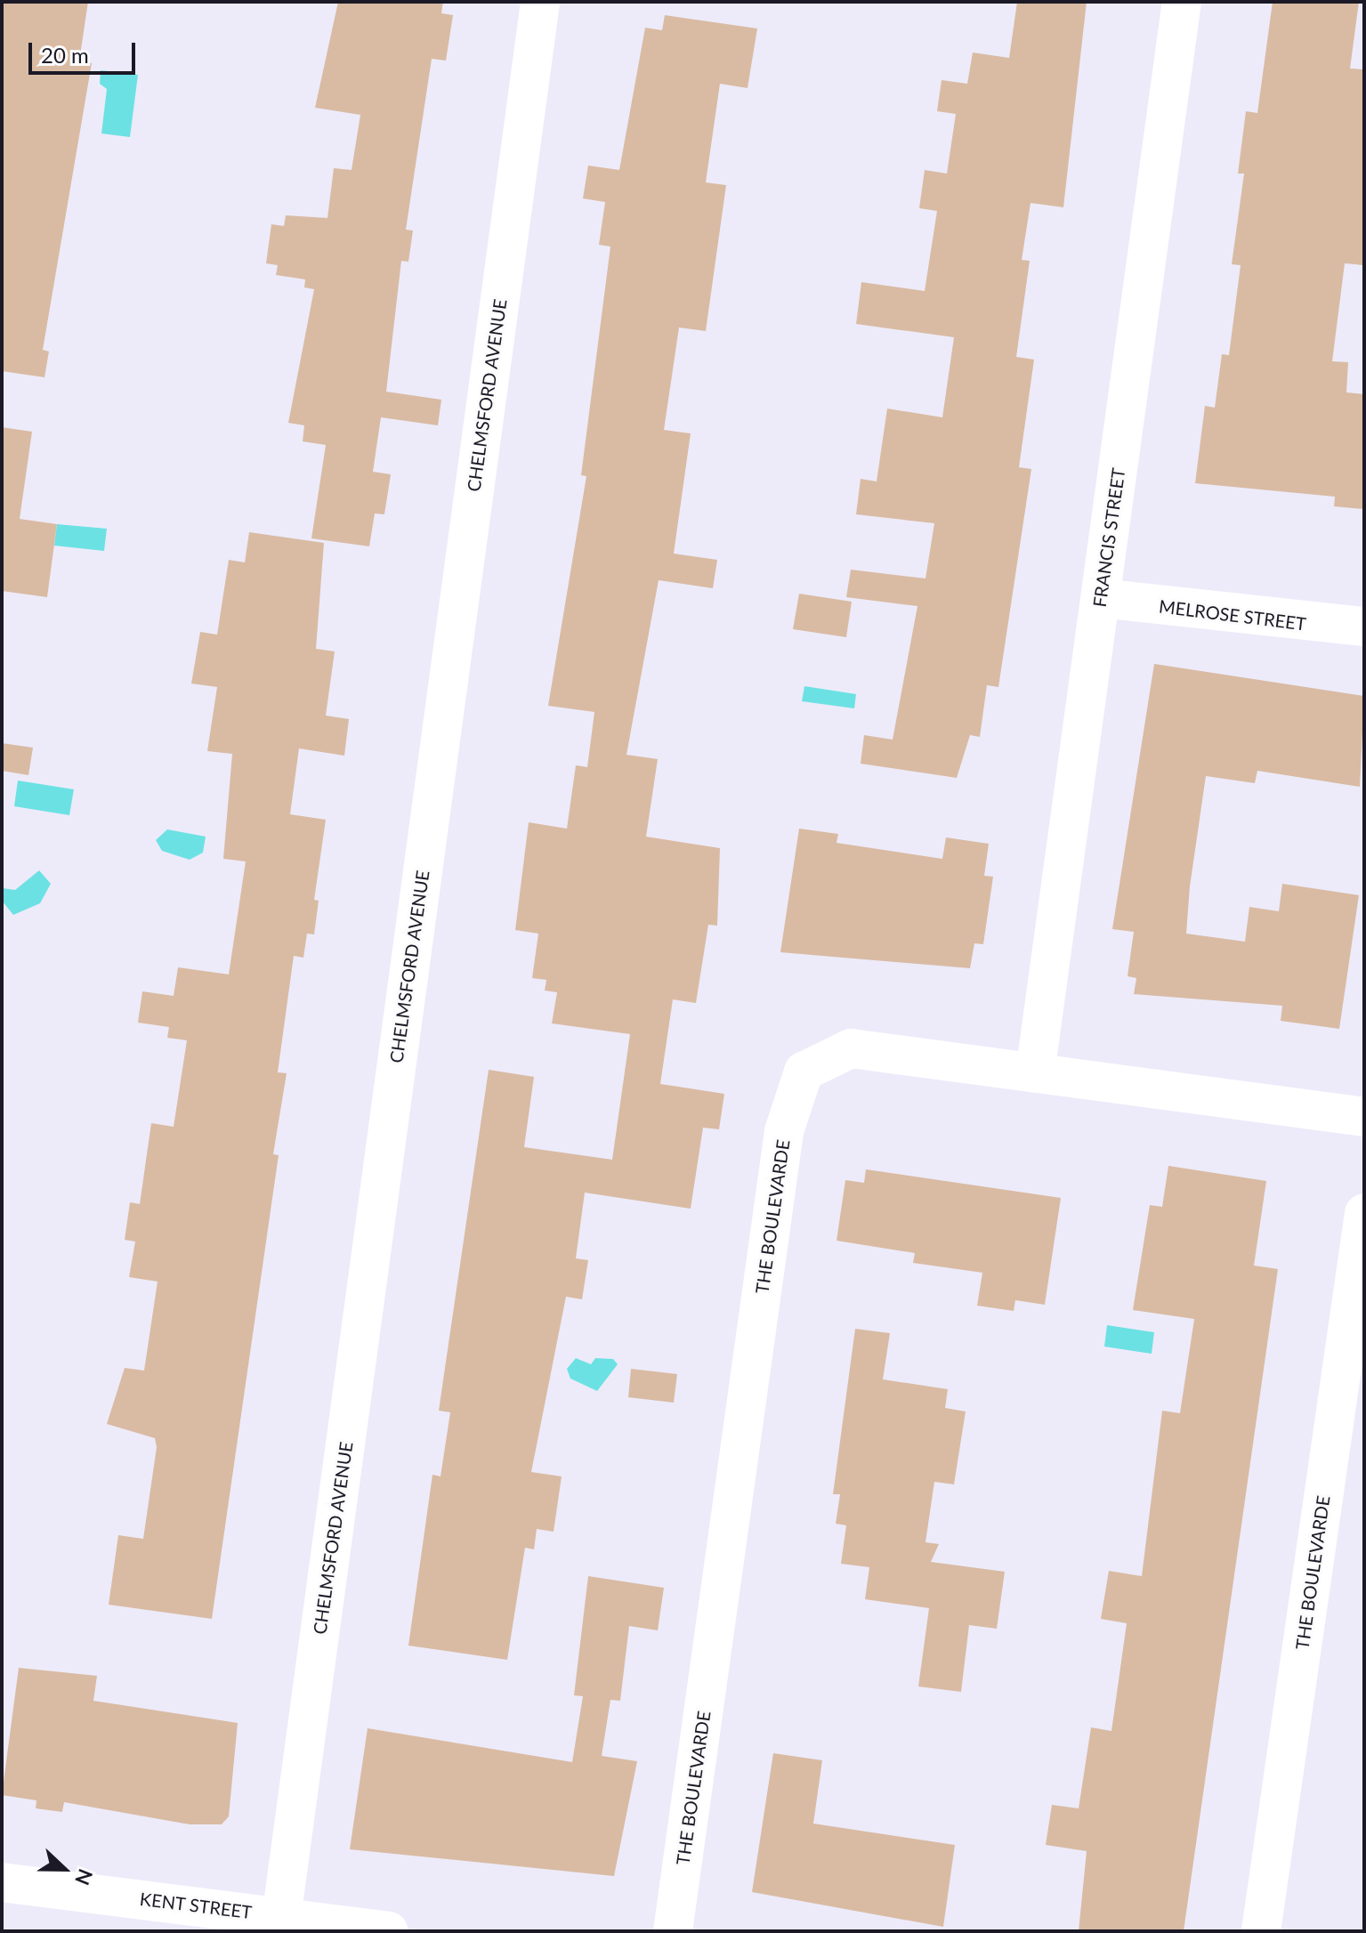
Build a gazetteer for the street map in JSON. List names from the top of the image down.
{
  "streets": {
    "street": [
      "CHELMSFORD AVENUE",
      "FRANCIS STREET",
      "MELROSE STREET",
      "THE BOULEVARDE",
      "KENT STREET"
    ]
  },
  "crossings": [
    ["CHELMSFORD AVENUE", "KENT STREET"],
    ["FRANCIS STREET", "MELROSE STREET"],
    ["FRANCIS STREET", "THE BOULEVARDE"]
  ],
  "scale_bar": "20 m",
  "north": "right"
}
